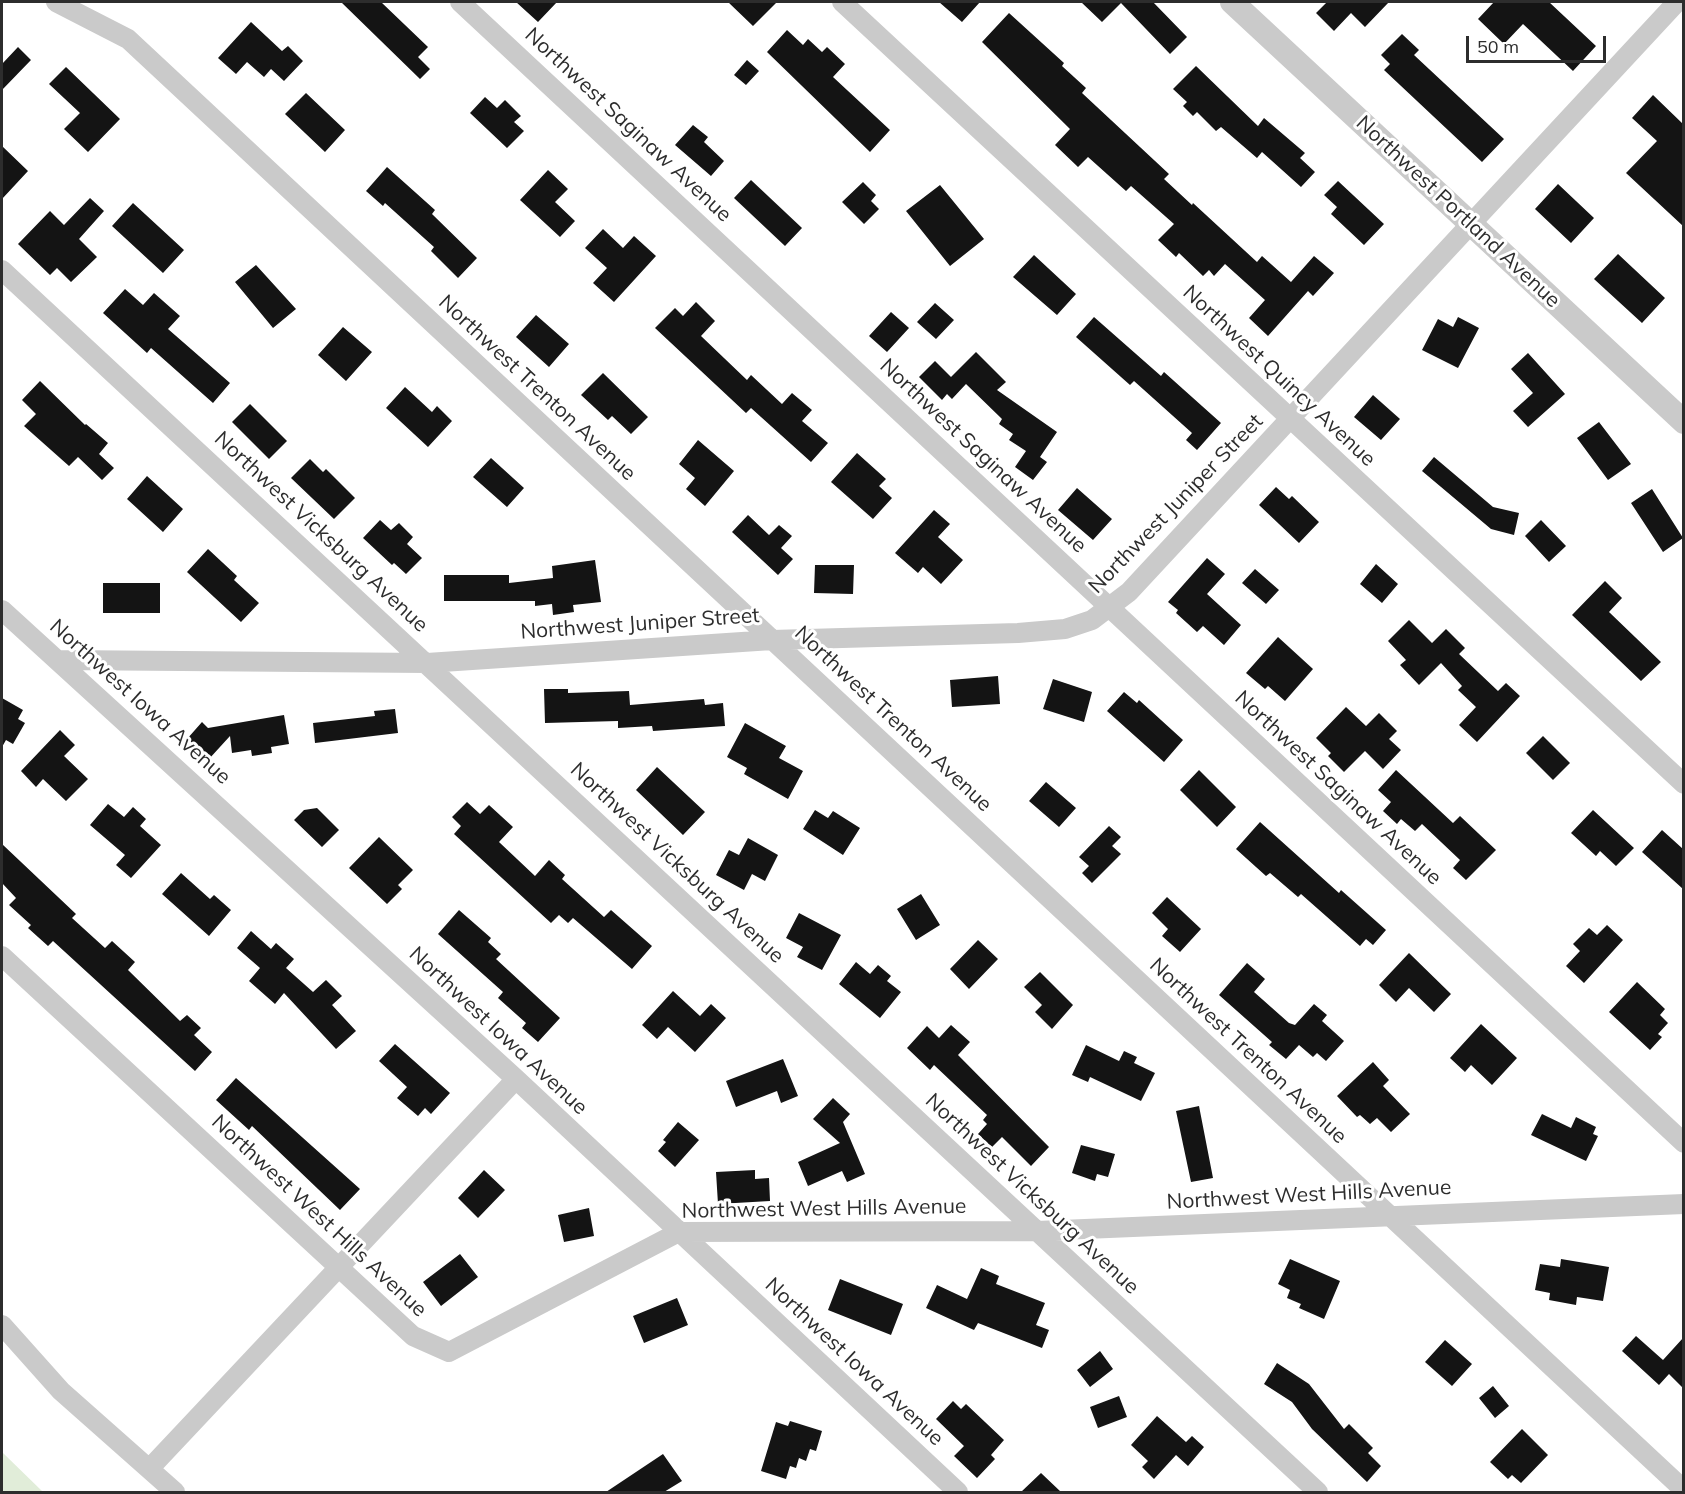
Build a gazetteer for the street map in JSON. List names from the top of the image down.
{
  "streets": {
    "street": [
      "Northwest Saginaw Avenue",
      "Northwest Portland Avenue",
      "Northwest Quincy Avenue",
      "Northwest Trenton Avenue",
      "Northwest Juniper Street",
      "Northwest Vicksburg Avenue",
      "Northwest Iowa Avenue",
      "Northwest West Hills Avenue"
    ]
  },
  "crossings": [
    ["Northwest Saginaw Avenue", "Northwest Juniper Street"],
    ["Northwest Portland Avenue", "Northwest Juniper Street"],
    ["Northwest Quincy Avenue", "Northwest Juniper Street"],
    ["Northwest Trenton Avenue", "Northwest Juniper Street"],
    ["Northwest Trenton Avenue", "Northwest West Hills Avenue"],
    ["Northwest Juniper Street", "Northwest Vicksburg Avenue"],
    ["Northwest Juniper Street", "Northwest Iowa Avenue"],
    ["Northwest Vicksburg Avenue", "Northwest West Hills Avenue"],
    ["Northwest Iowa Avenue", "Northwest West Hills Avenue"]
  ],
  "scale_bar": "50 m"
}
